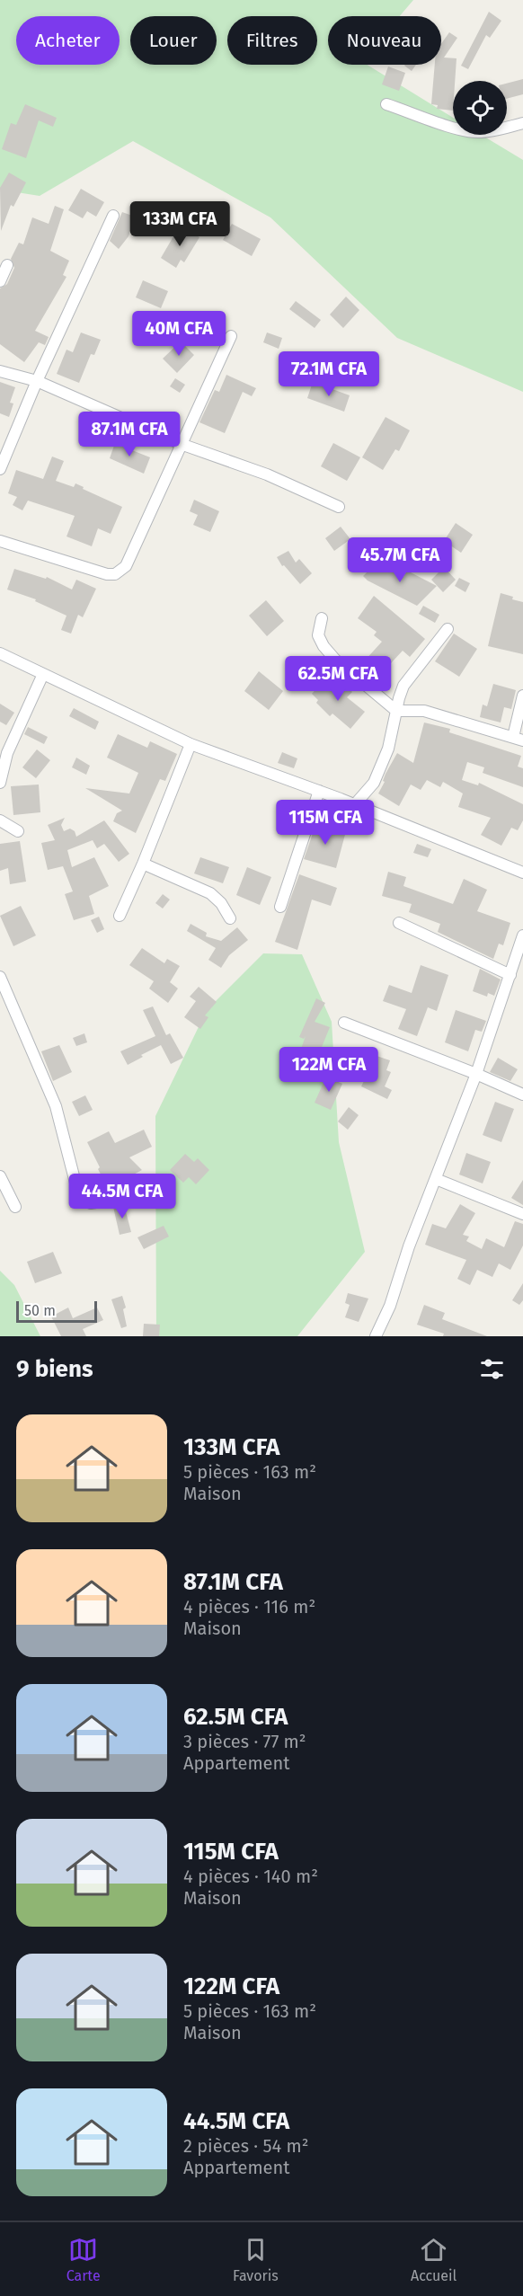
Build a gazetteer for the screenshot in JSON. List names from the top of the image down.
{
  "scale_bar": "50 m",
  "page": {
    "chip": [
      "Acheter",
      "Louer",
      "Filtres",
      "Nouveau"
    ],
    "price": [
      "133M CFA",
      "40M CFA",
      "72.1M CFA",
      "87.1M CFA",
      "45.7M CFA",
      "62.5M CFA",
      "115M CFA",
      "122M CFA",
      "44.5M CFA"
    ],
    "scale": "50 m",
    "heading": "9 biens",
    "list": [
      {
        "name": "133M CFA",
        "note": "5 pièces · 163 m² · Maison"
      },
      {
        "name": "87.1M CFA",
        "note": "4 pièces · 116 m² · Maison"
      },
      {
        "name": "62.5M CFA",
        "note": "3 pièces · 77 m² · Appartement"
      },
      {
        "name": "115M CFA",
        "note": "4 pièces · 140 m² · Maison"
      },
      {
        "name": "122M CFA",
        "note": "5 pièces · 163 m² · Maison"
      },
      {
        "name": "44.5M CFA",
        "note": "2 pièces · 54 m² · Appartement"
      }
    ],
    "tabs": ["Carte", "Favoris", "Accueil"]
  }
}
